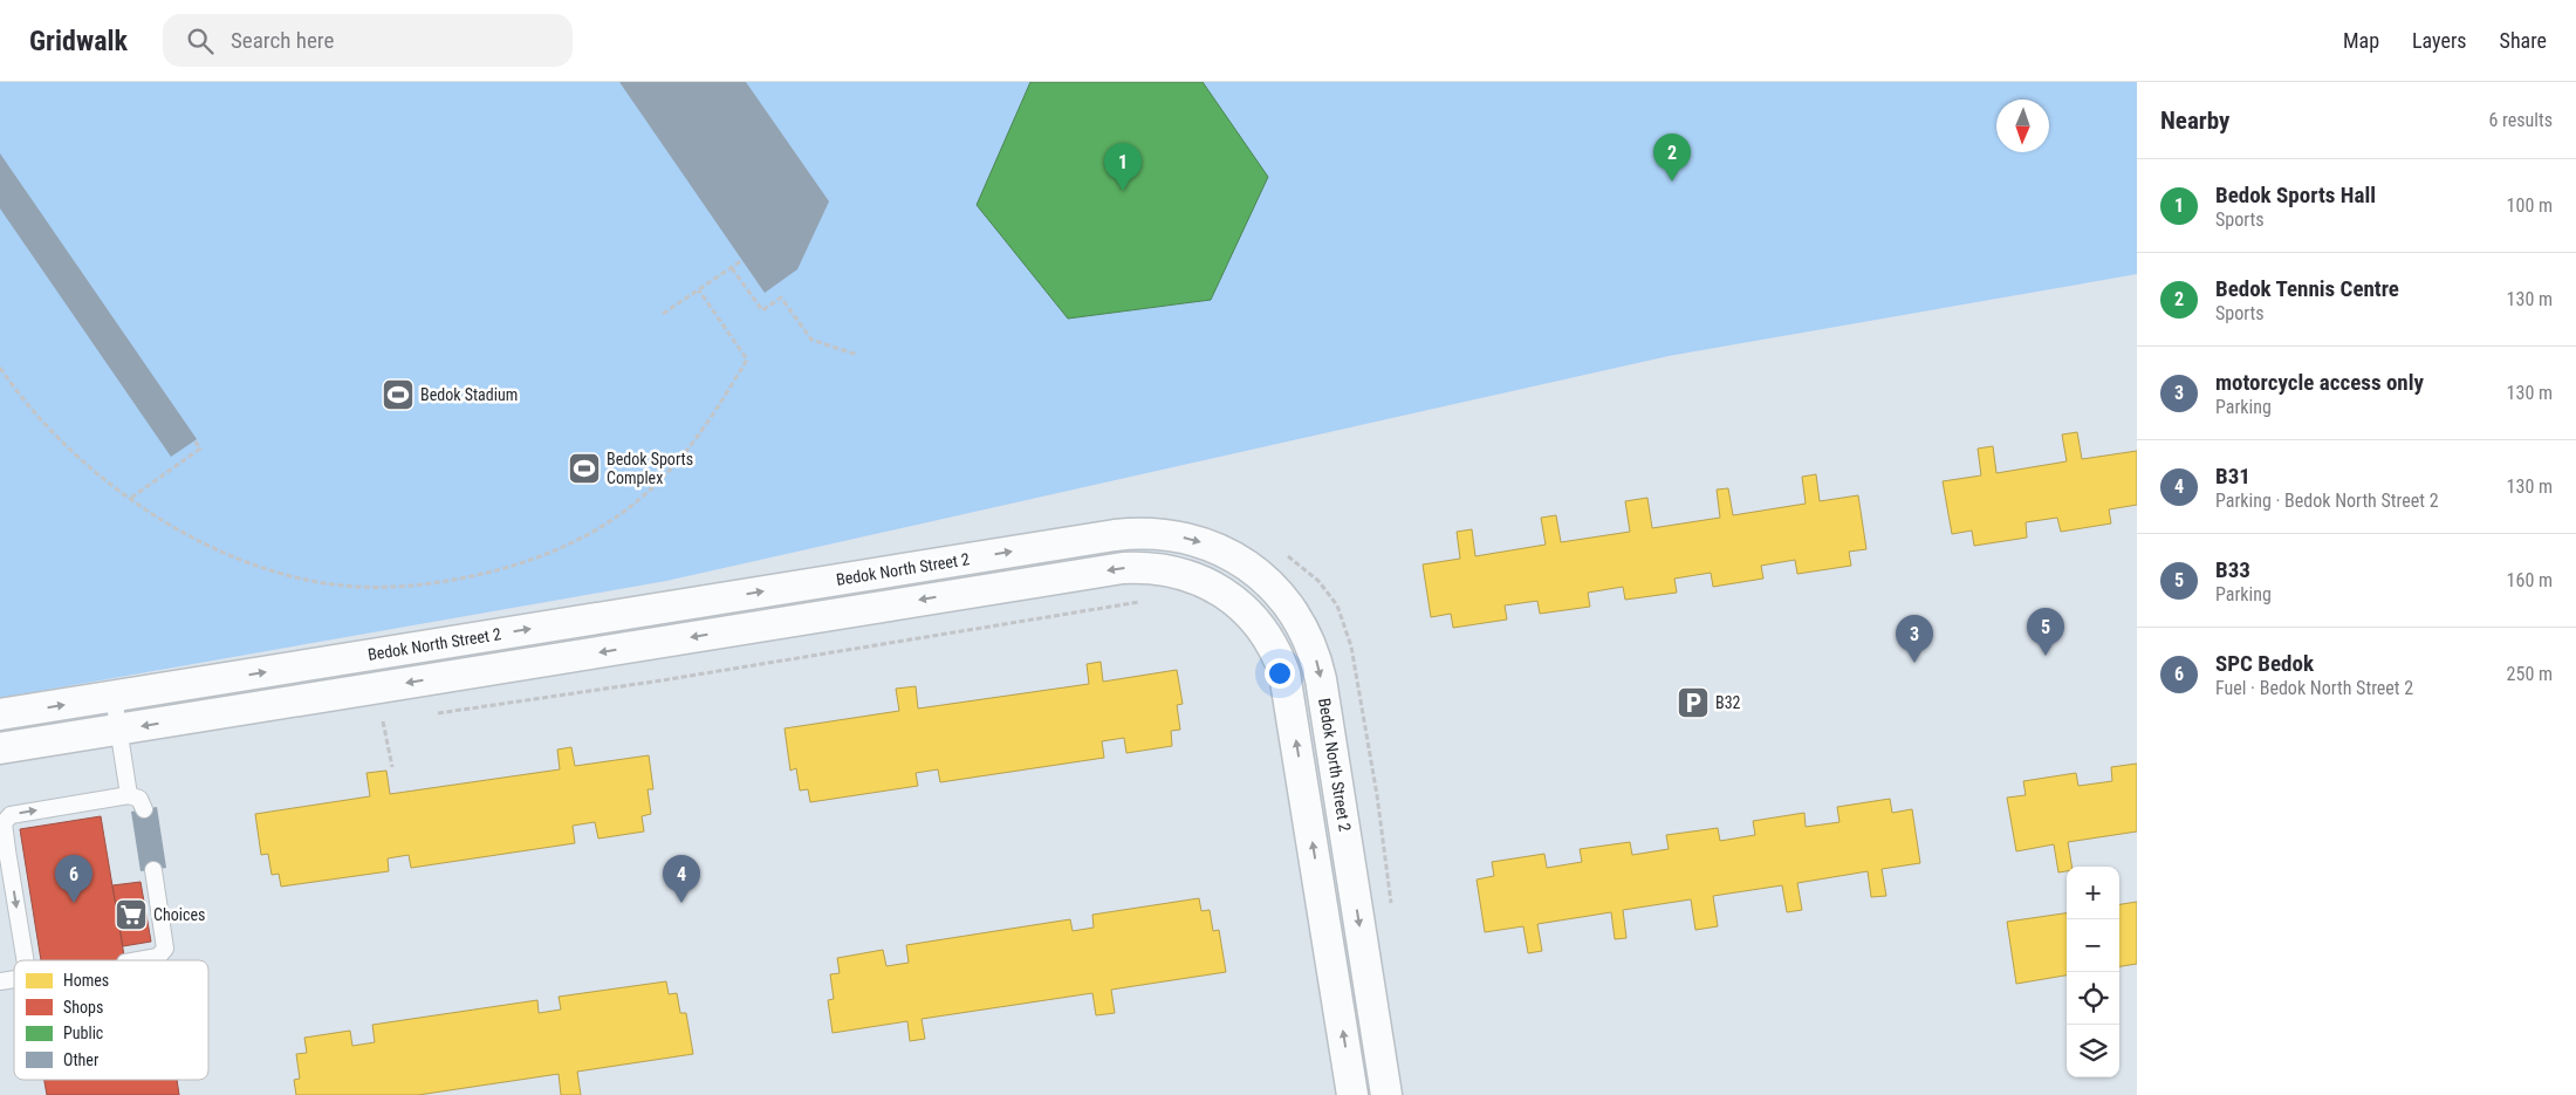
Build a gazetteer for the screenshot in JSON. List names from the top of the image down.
{
  "streets": {
    "street": ["Bedok North Street 2"]
  },
  "places": {
    "sports": ["Bedok Stadium", "Bedok Sports Complex"],
    "parking": ["B32"],
    "supermarket": ["Choices"]
  },
  "legend": [
    "Homes",
    "Shops",
    "Public",
    "Other"
  ],
  "north": "bottom",
  "page": {
    "header": "Gridwalk",
    "search": "Search here",
    "nav": ["Map", "Layers", "Share"],
    "heading": ["Nearby", "6 results"],
    "pins": [
      "2",
      "1",
      "5",
      "3",
      "4",
      "6"
    ],
    "list": [
      {
        "mark": "1",
        "name": "Bedok Sports Hall",
        "note": "Sports",
        "value": "100 m"
      },
      {
        "mark": "2",
        "name": "Bedok Tennis Centre",
        "note": "Sports",
        "value": "130 m"
      },
      {
        "mark": "3",
        "name": "motorcycle access only",
        "note": "Parking",
        "value": "130 m"
      },
      {
        "mark": "4",
        "name": "B31",
        "note": "Parking · Bedok North Street 2",
        "value": "130 m"
      },
      {
        "mark": "5",
        "name": "B33",
        "note": "Parking",
        "value": "160 m"
      },
      {
        "mark": "6",
        "name": "SPC Bedok",
        "note": "Fuel · Bedok North Street 2",
        "value": "250 m"
      }
    ],
    "map_buttons": ["+", "−"]
  }
}
